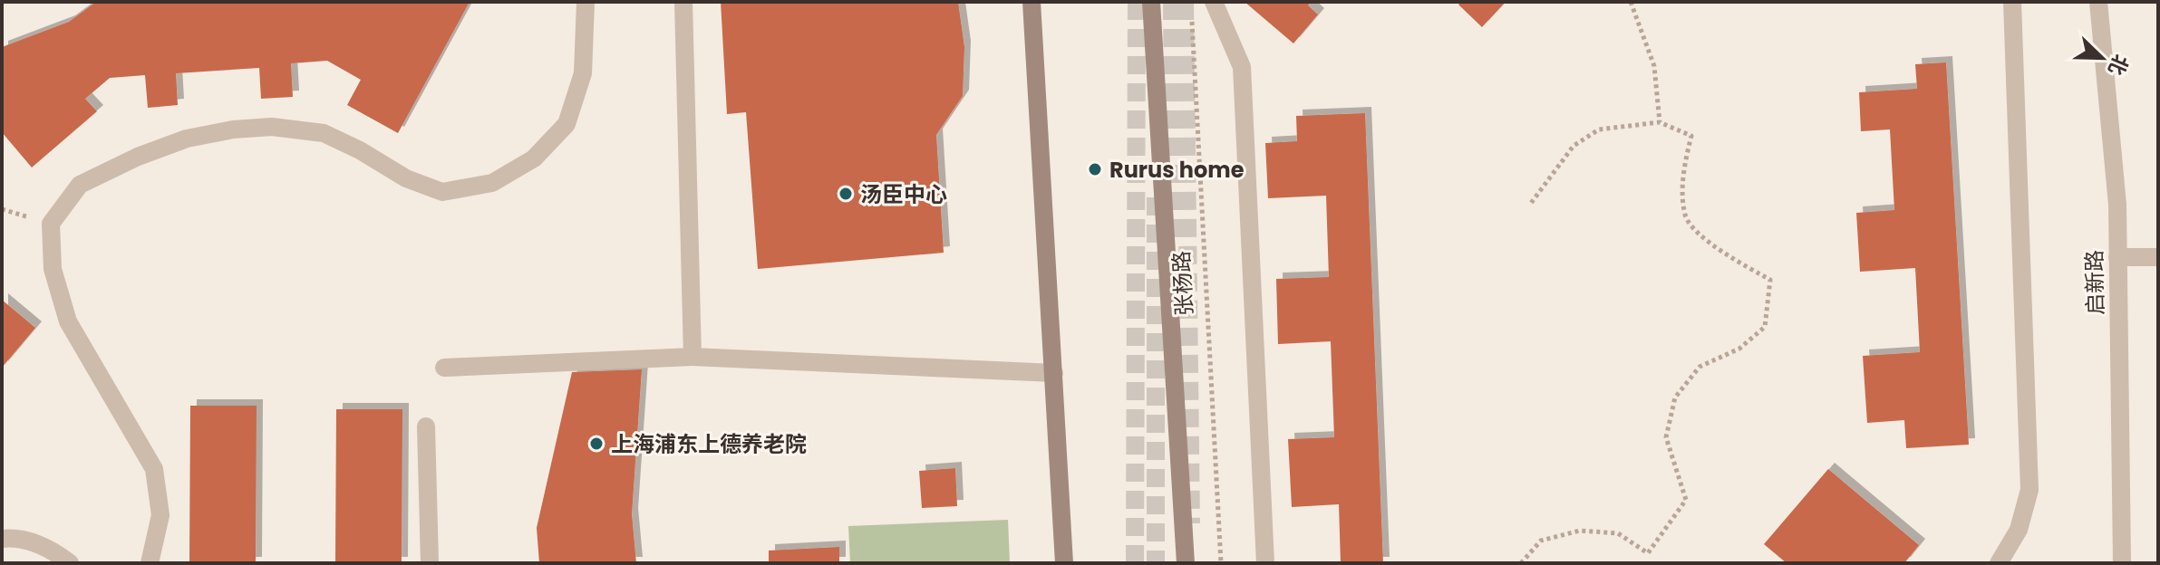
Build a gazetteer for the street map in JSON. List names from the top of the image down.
{
  "streets": {
    "main road": ["张杨路"],
    "street": ["启新路"]
  },
  "places": ["Rurus home", "汤臣中心", "上海浦东上德养老院"],
  "north": "bottom right"
}
